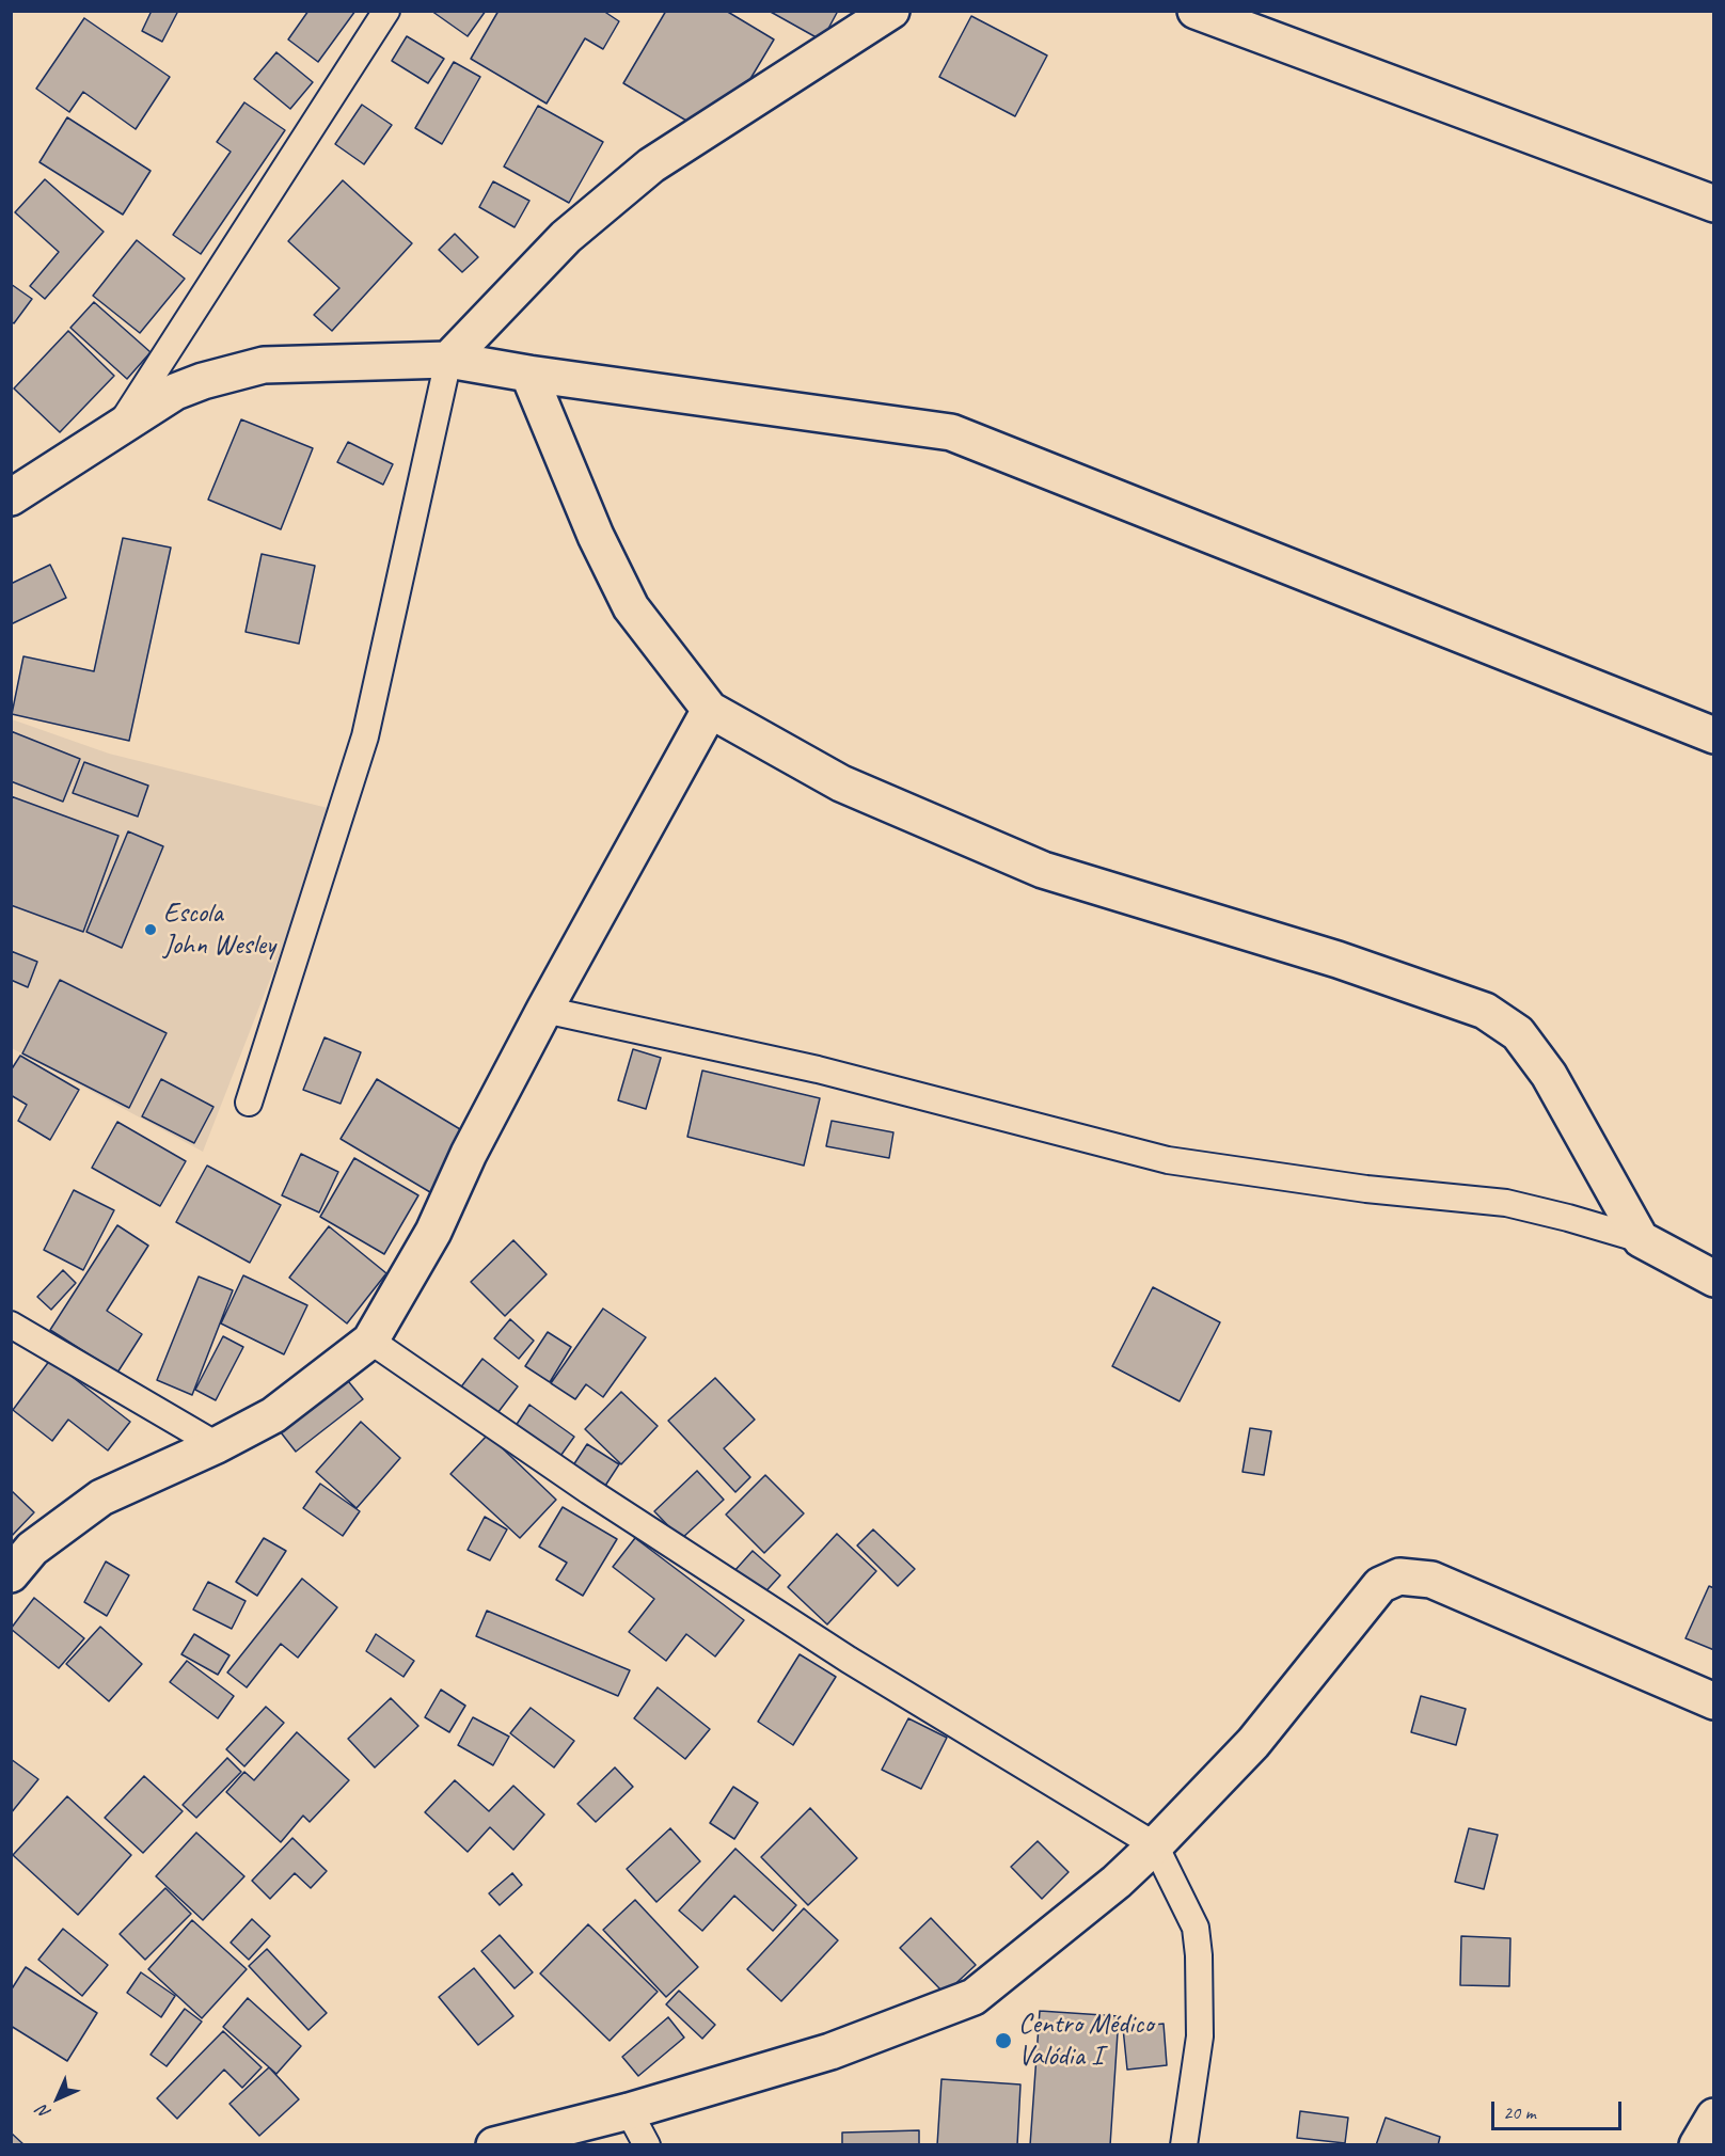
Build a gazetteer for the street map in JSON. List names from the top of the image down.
{
  "places": ["Escola John Wesley", "Centro Médico Valódia I"],
  "scale_bar": "20 m",
  "north": "bottom left"
}
